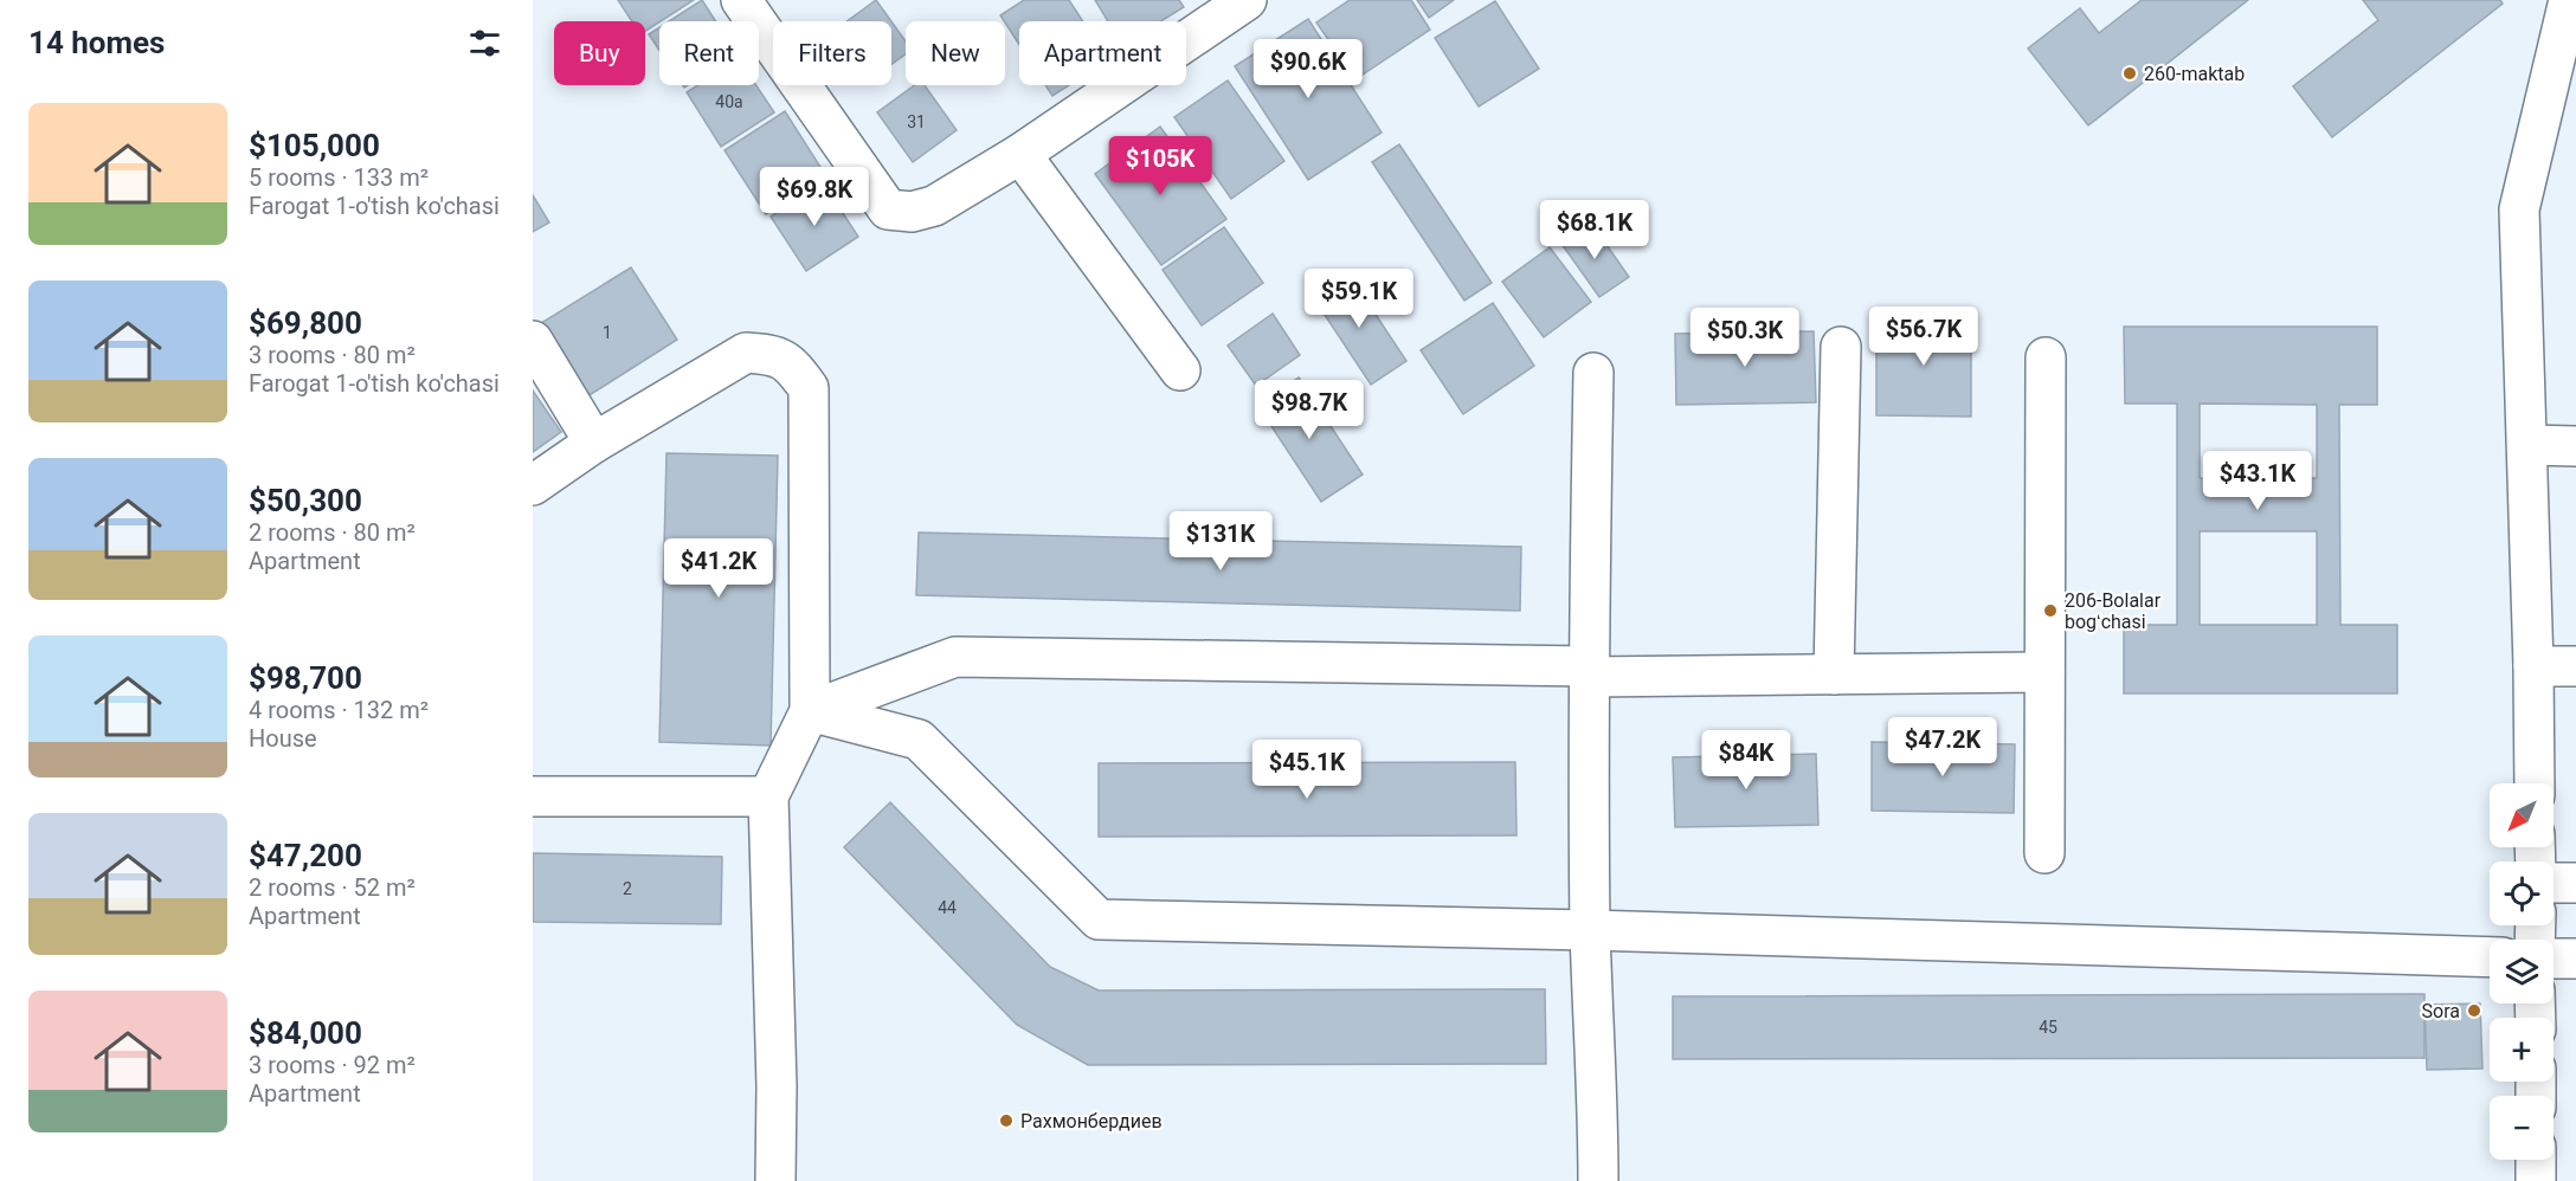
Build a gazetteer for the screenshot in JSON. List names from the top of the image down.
{
  "places": [
    "260-maktab",
    "206-Bolalar bogʻchasi",
    "Sora",
    "Рахмонбердиев"
  ],
  "house_numbers": [
    "40а",
    "31",
    "1",
    "2",
    "44",
    "45"
  ],
  "north": "bottom left",
  "page": {
    "heading": "14 homes",
    "chip": [
      "Buy",
      "Rent",
      "Filters",
      "New",
      "Apartment"
    ],
    "price": [
      "$90.6K",
      "$105K",
      "$69.8K",
      "$68.1K",
      "$59.1K",
      "$56.7K",
      "$50.3K",
      "$98.7K",
      "$43.1K",
      "$131K",
      "$41.2K",
      "$47.2K",
      "$84K",
      "$45.1K"
    ],
    "list": [
      {
        "name": "$105,000",
        "note": "5 rooms · 133 m² · Farogat 1-o'tish ko'chasi"
      },
      {
        "name": "$69,800",
        "note": "3 rooms · 80 m² · Farogat 1-o'tish ko'chasi"
      },
      {
        "name": "$50,300",
        "note": "2 rooms · 80 m² · Apartment"
      },
      {
        "name": "$98,700",
        "note": "4 rooms · 132 m² · House"
      },
      {
        "name": "$47,200",
        "note": "2 rooms · 52 m² · Apartment"
      },
      {
        "name": "$84,000",
        "note": "3 rooms · 92 m² · Apartment"
      }
    ],
    "map_buttons": ["+", "−"]
  }
}
